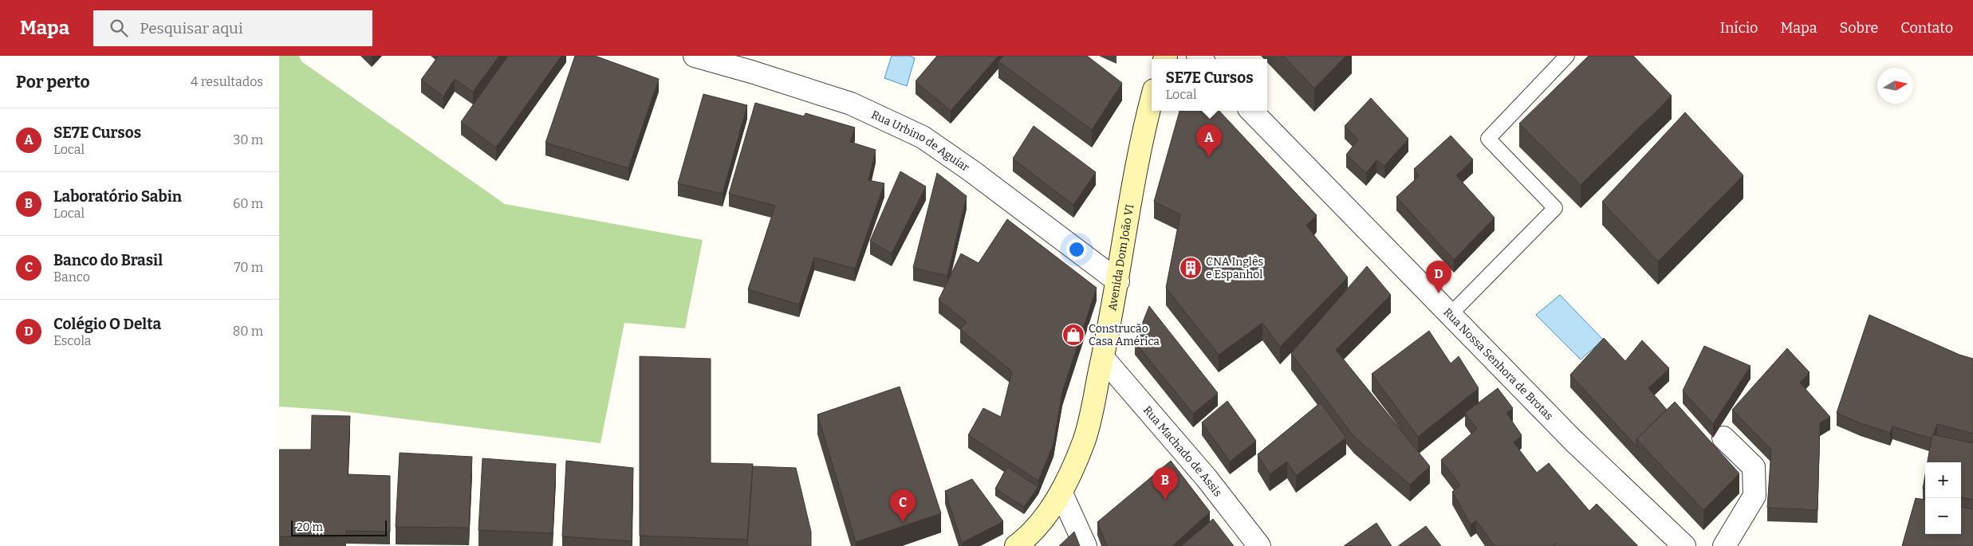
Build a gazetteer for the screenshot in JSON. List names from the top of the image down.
{
  "streets": {
    "main road": ["Avenida Dom João VI"],
    "street": ["Rua Urbino de Aguiar", "Rua Nossa Senhora de Brotas", "Rua Machado de Assis"]
  },
  "crossings": [
    ["Rua Urbino de Aguiar", "Avenida Dom João VI"],
    ["Avenida Dom João VI", "Rua Machado de Assis"]
  ],
  "places": {
    "building": ["CNA Inglês e Espanhol"],
    "shop": ["Construcão Casa América"]
  },
  "scale_bar": "20 m",
  "north": "right",
  "page": {
    "header": "Mapa",
    "search": "Pesquisar aqui",
    "nav": [
      "Início",
      "Mapa",
      "Sobre",
      "Contato"
    ],
    "heading": ["Por perto", "4 resultados"],
    "popup": ["SE7E Cursos", "Local"],
    "list": [
      {
        "mark": "A",
        "name": "SE7E Cursos",
        "note": "Local",
        "value": "30 m"
      },
      {
        "mark": "B",
        "name": "Laboratório Sabin",
        "note": "Local",
        "value": "60 m"
      },
      {
        "mark": "C",
        "name": "Banco do Brasil",
        "note": "Banco",
        "value": "70 m"
      },
      {
        "mark": "D",
        "name": "Colégio O Delta",
        "note": "Escola",
        "value": "80 m"
      }
    ],
    "pins": [
      "A",
      "D",
      "B",
      "C"
    ],
    "map_buttons": ["+", "−"],
    "scale": "20 m"
  }
}
